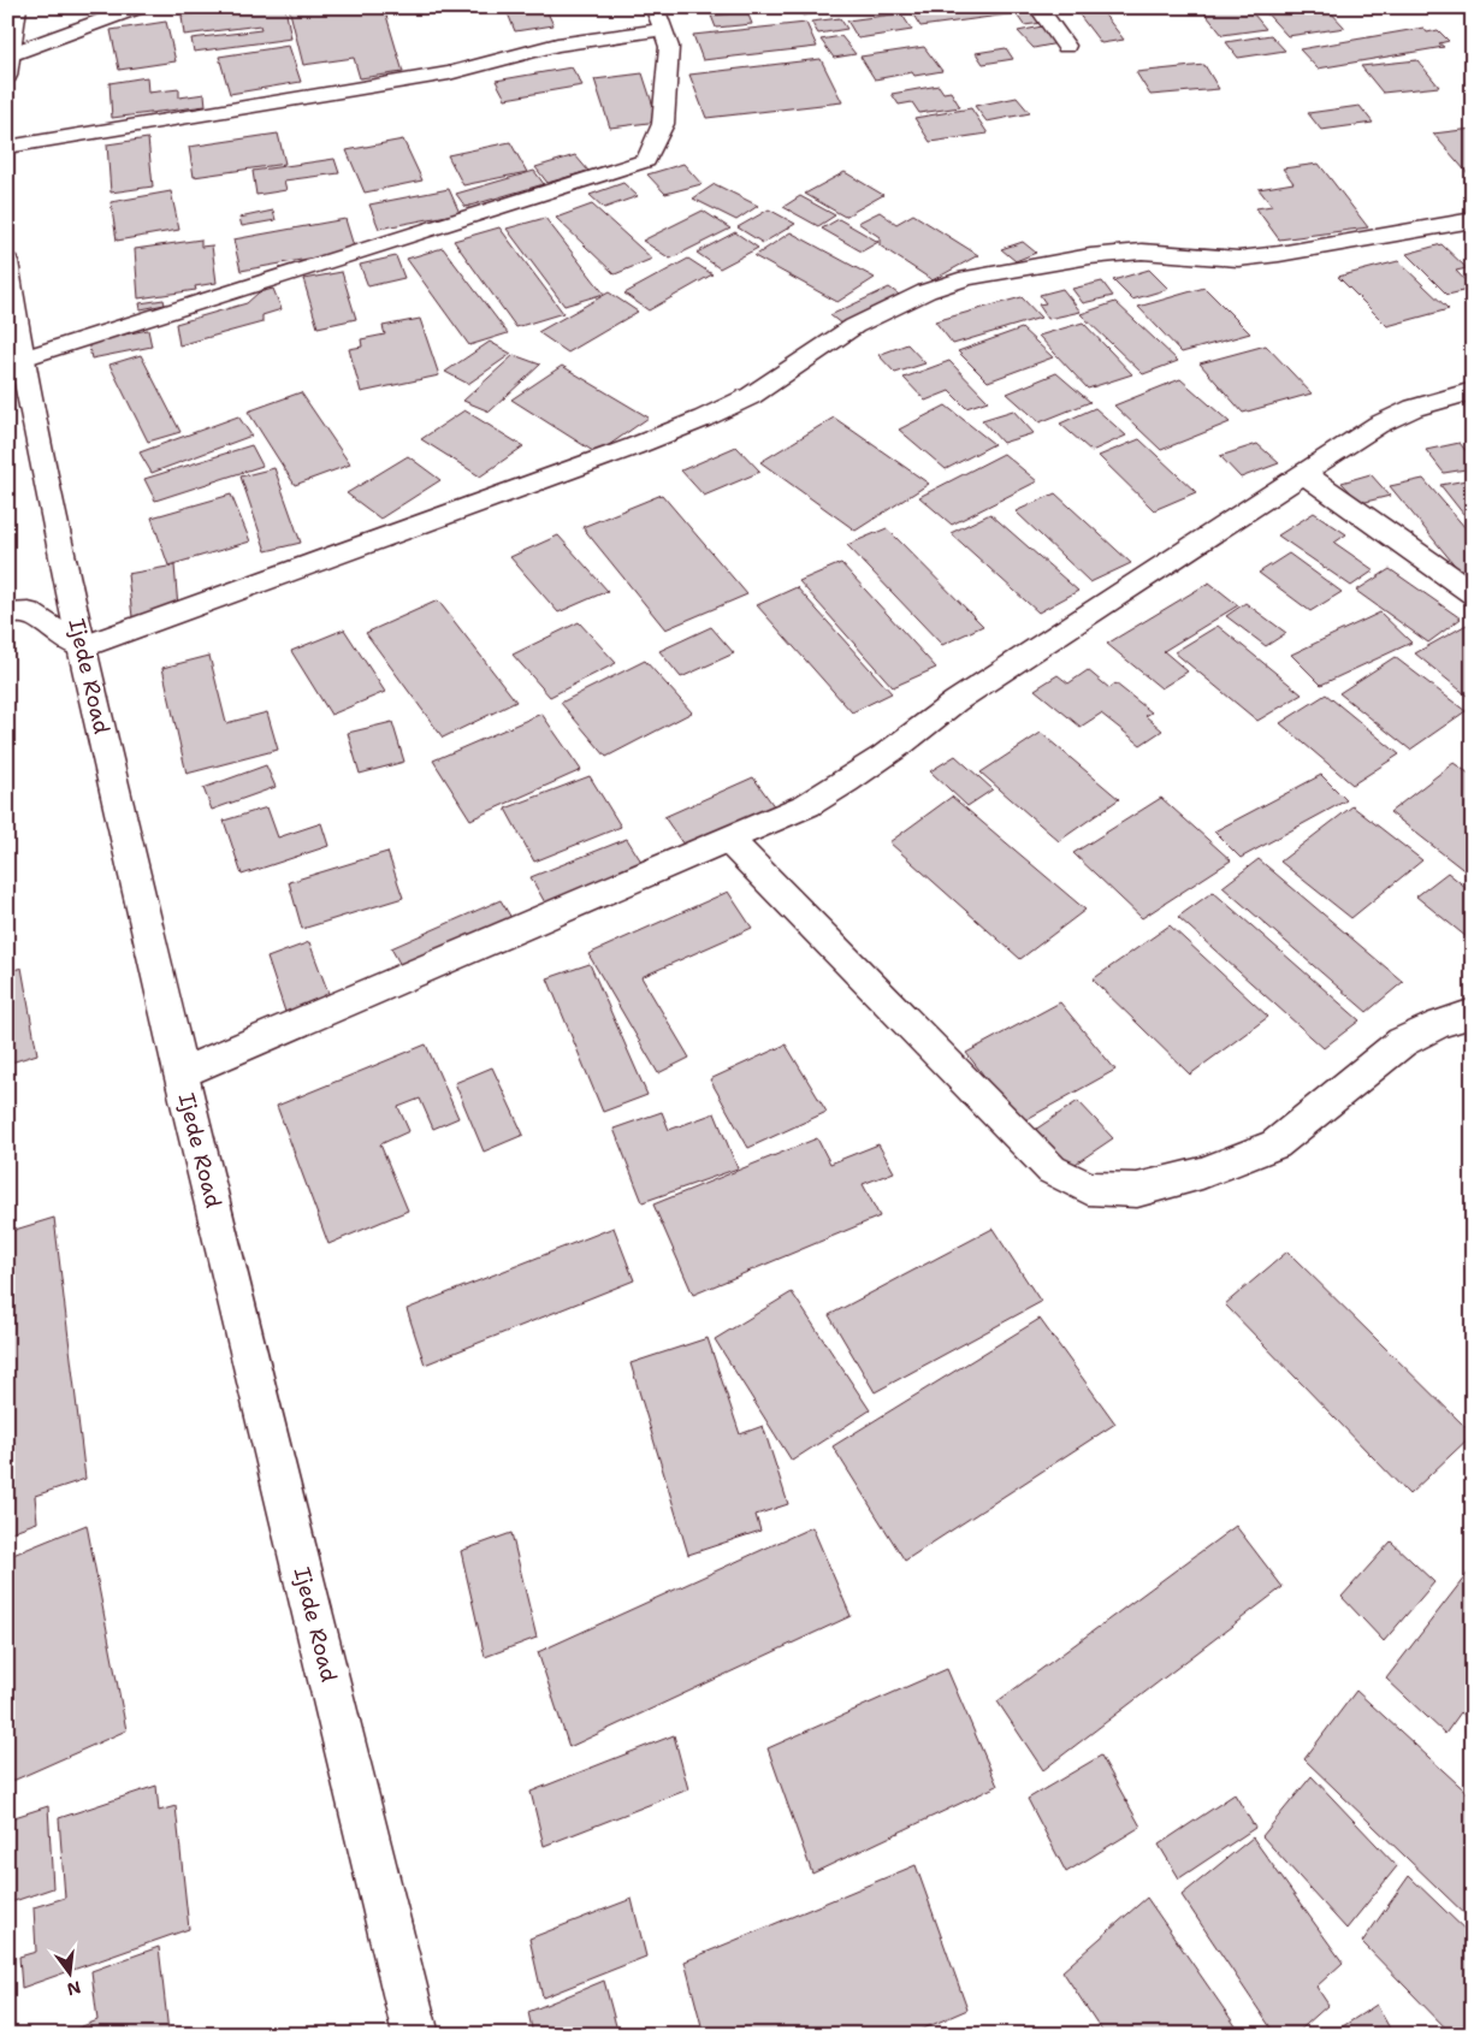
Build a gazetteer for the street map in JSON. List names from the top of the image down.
{
  "streets": {
    "street": ["Ijede Road"]
  },
  "north": "bottom"
}
